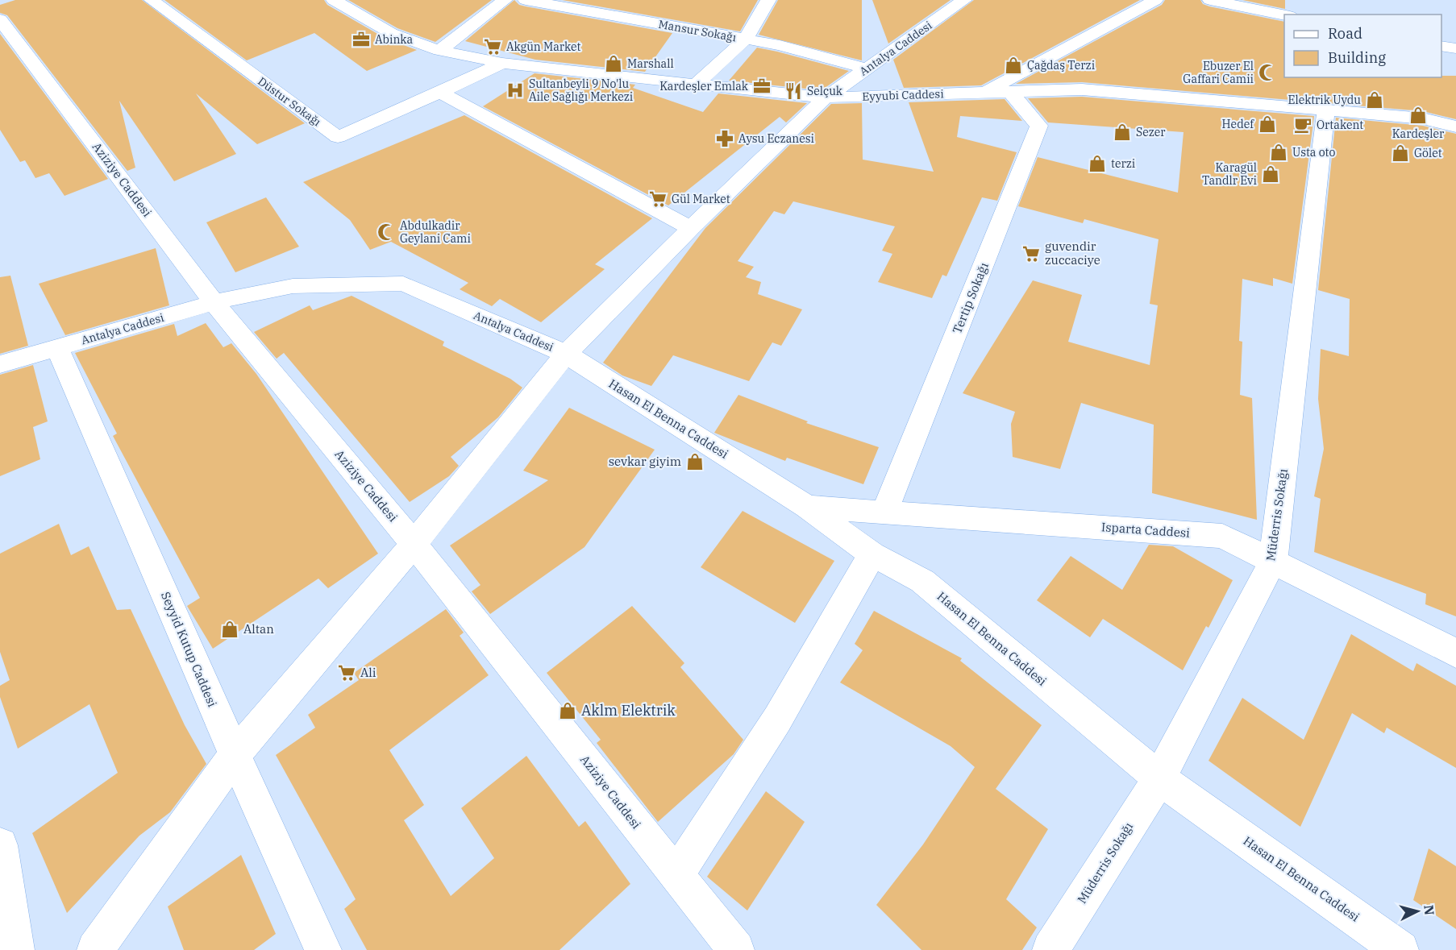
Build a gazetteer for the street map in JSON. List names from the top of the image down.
{
  "streets": {
    "street": [
      "Mansur Sokağı",
      "Antalya Caddesi",
      "Eyyubi Caddesi",
      "Düstur Sokağı",
      "Aziziye Caddesi",
      "Tertip Sokağı",
      "Hasan El Benna Caddesi",
      "Müderris Sokağı",
      "Isparta Caddesi",
      "Seyyid Kutup Caddesi"
    ]
  },
  "crossings": [
    ["Mansur Sokağı", "Antalya Caddesi"],
    ["Antalya Caddesi", "Eyyubi Caddesi"],
    ["Antalya Caddesi", "Aziziye Caddesi"],
    ["Antalya Caddesi", "Hasan El Benna Caddesi"],
    ["Antalya Caddesi", "Seyyid Kutup Caddesi"],
    ["Eyyubi Caddesi", "Düstur Sokağı"],
    ["Eyyubi Caddesi", "Tertip Sokağı"],
    ["Eyyubi Caddesi", "Müderris Sokağı"],
    ["Tertip Sokağı", "Isparta Caddesi"],
    ["Hasan El Benna Caddesi", "Müderris Sokağı"],
    ["Hasan El Benna Caddesi", "Isparta Caddesi"],
    ["Müderris Sokağı", "Isparta Caddesi"]
  ],
  "places": {
    "office": ["Abinka", "Kardeşler Emlak"],
    "supermarket": [
      "Akgün Market",
      "Gül Market",
      "guvendir zuccaciye",
      "Ali"
    ],
    "shop": [
      "Marshall",
      "Çağdaş Terzi",
      "Elektrik Uydu",
      "Kardeşler",
      "Hedef",
      "Sezer",
      "Usta oto",
      "Gölet",
      "terzi",
      "Karagül Tandlr Evi",
      "sevkar giyim",
      "Altan",
      "Aklm Elektrik"
    ],
    "mosque": ["Ebuzer El Gaffari Camii", "Abdulkadir Geylani Cami"],
    "hospital": ["Sultanbeyli 9 No'lu Aile Sağlığı Merkezi"],
    "restaurant": ["Selçuk"],
    "cafe": ["Ortakent"],
    "pharmacy": ["Aysu Eczanesi"]
  },
  "legend": ["Road", "Building"],
  "north": "right"
}
